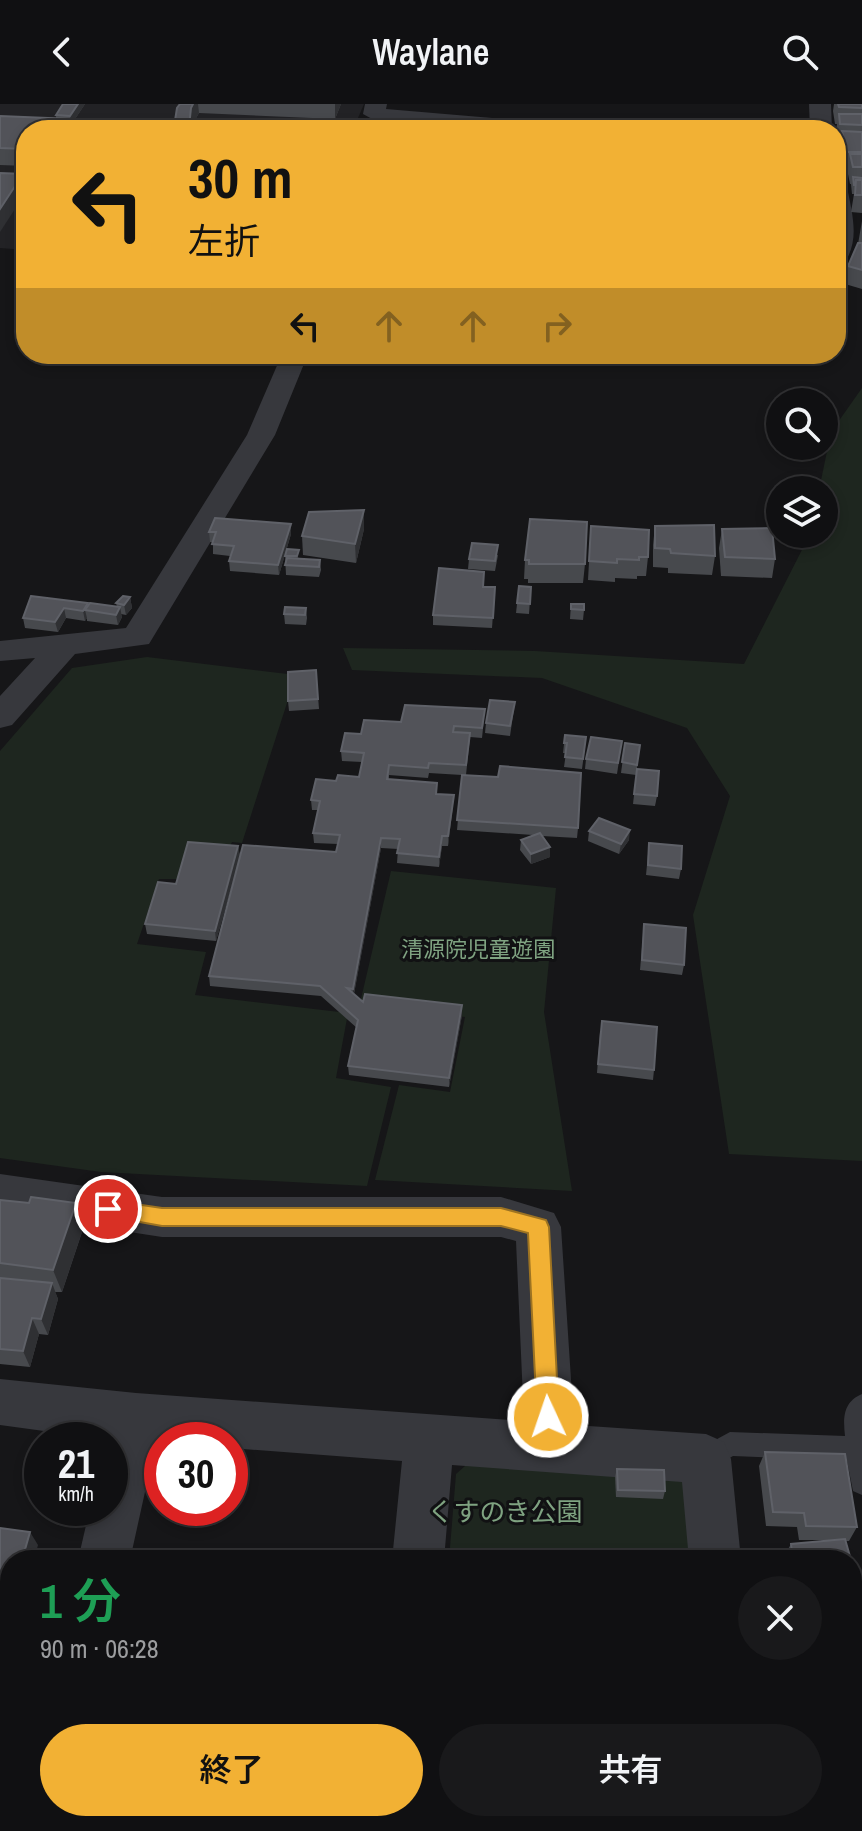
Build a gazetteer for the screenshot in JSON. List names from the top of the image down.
{
  "parks": ["清源院児童遊園", "くすのき公園"],
  "page": {
    "header": "Waylane",
    "turn": ["30 m", "左折"],
    "speed": "21 km/h",
    "limit": "30",
    "heading": ["1 分", "90 m · 06:28"],
    "buttons": ["終了", "共有"]
  }
}
